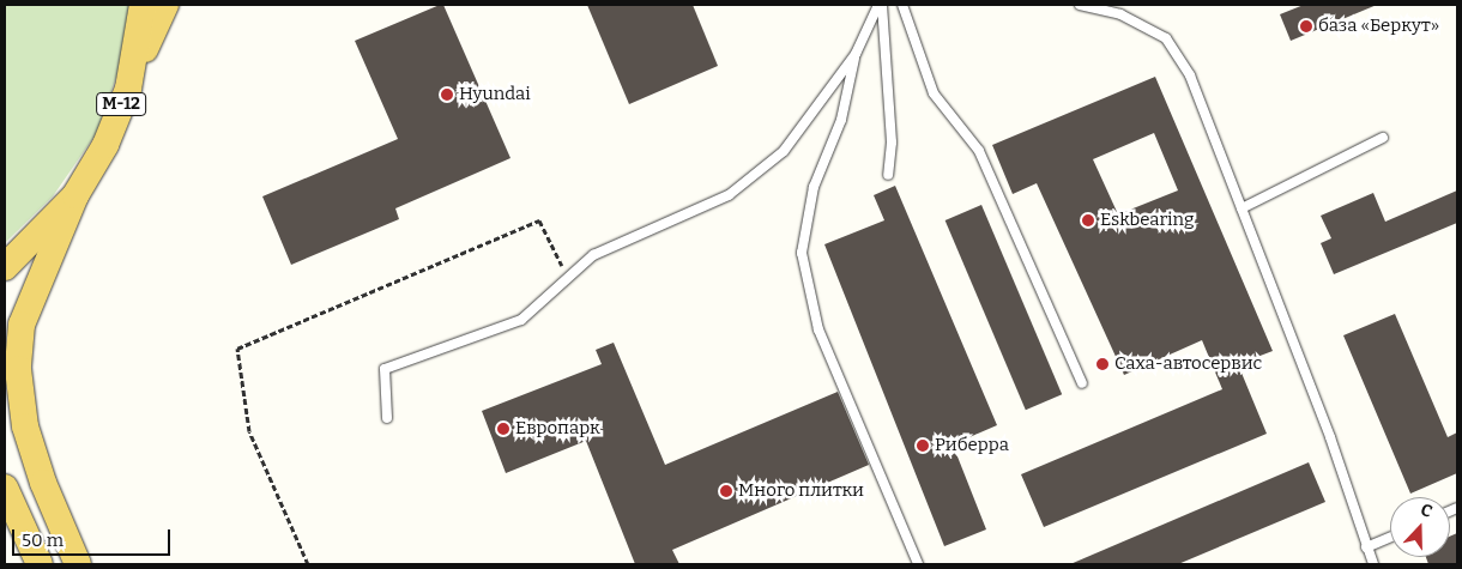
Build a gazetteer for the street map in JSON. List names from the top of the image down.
{
  "streets": {
    "main road": ["М-12"]
  },
  "places": [
    "база «Беркут»",
    "Hyundai",
    "Eskbearing",
    "Саха-автосервис",
    "Европарк",
    "Риберра",
    "Много плитки"
  ],
  "scale_bar": "50 m",
  "north": "top"
}
